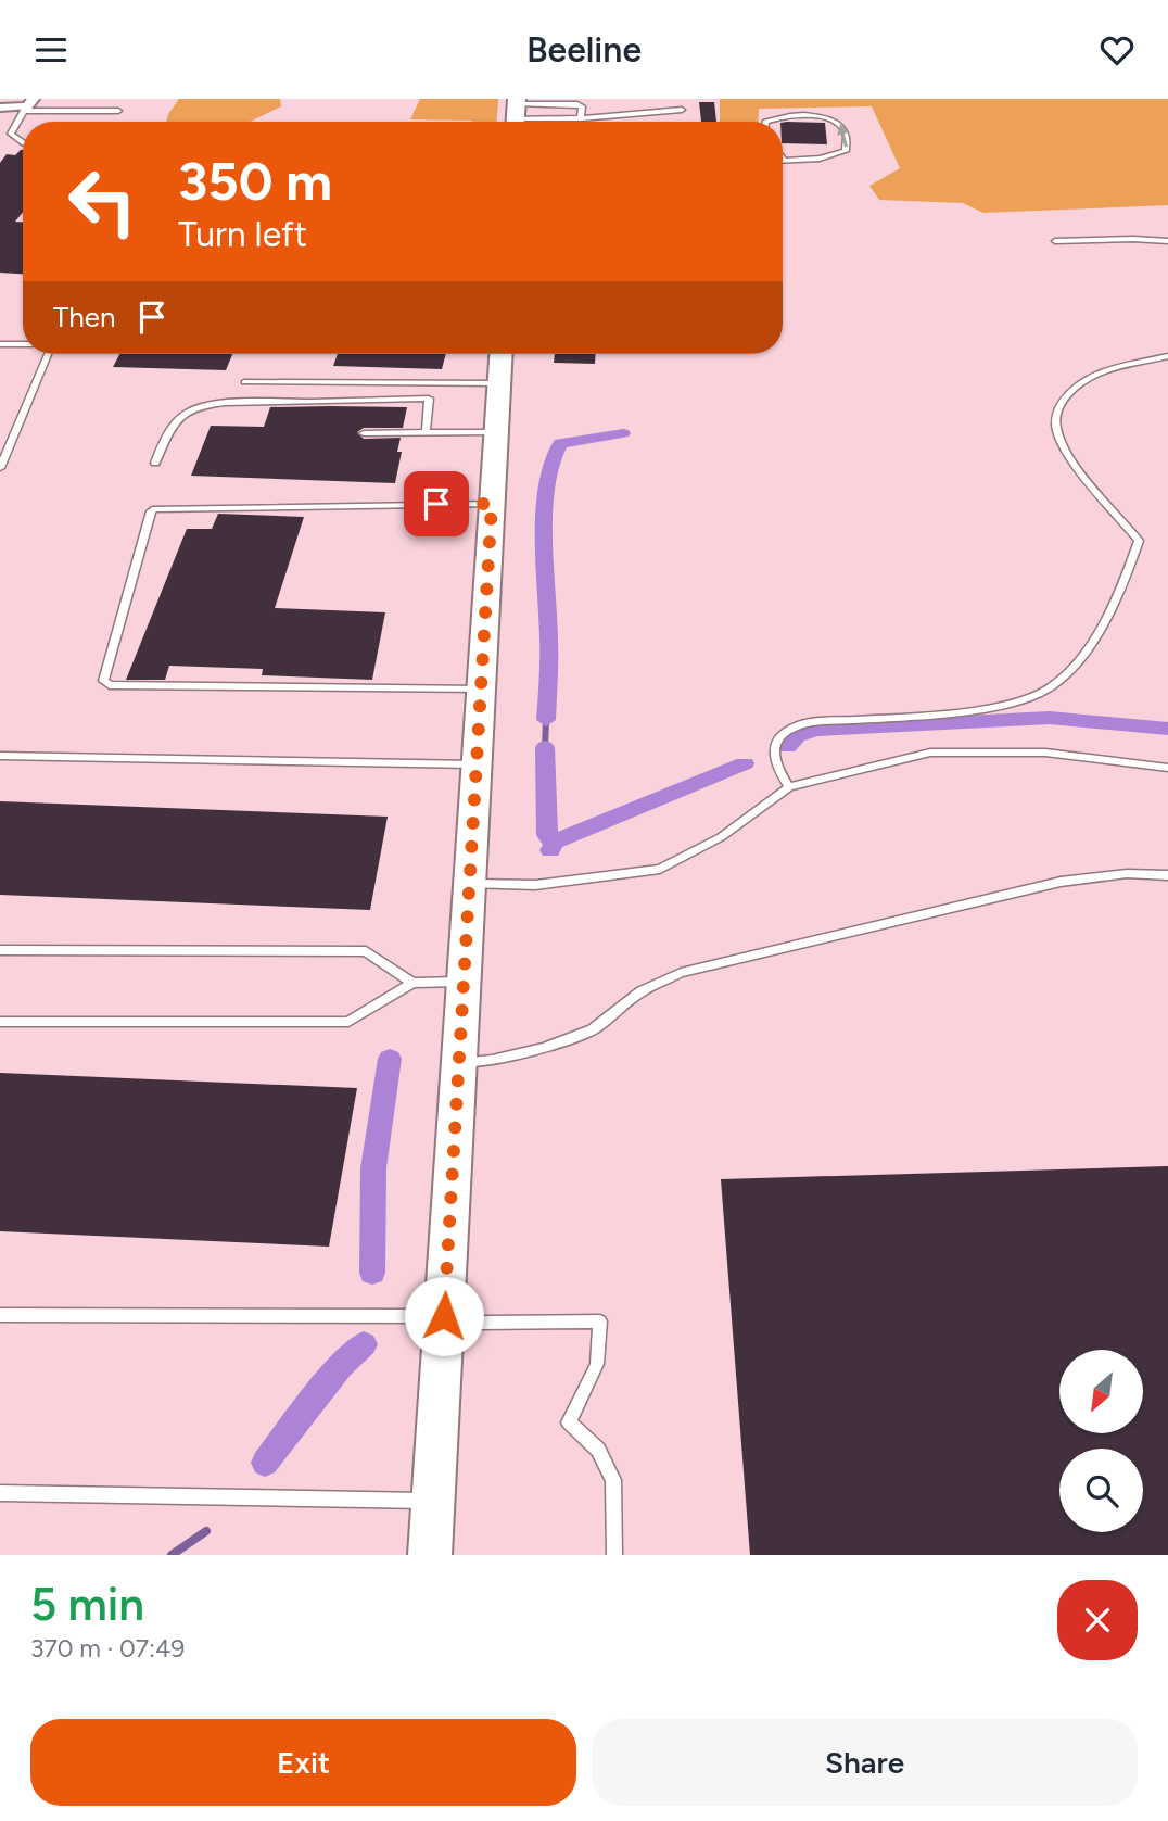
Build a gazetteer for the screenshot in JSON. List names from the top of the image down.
{
  "north": "bottom left",
  "page": {
    "header": "Beeline",
    "turn": ["350 m", "Turn left"],
    "then": "Then",
    "heading": ["5 min", "370 m · 07:49"],
    "buttons": ["Exit", "Share"]
  }
}
